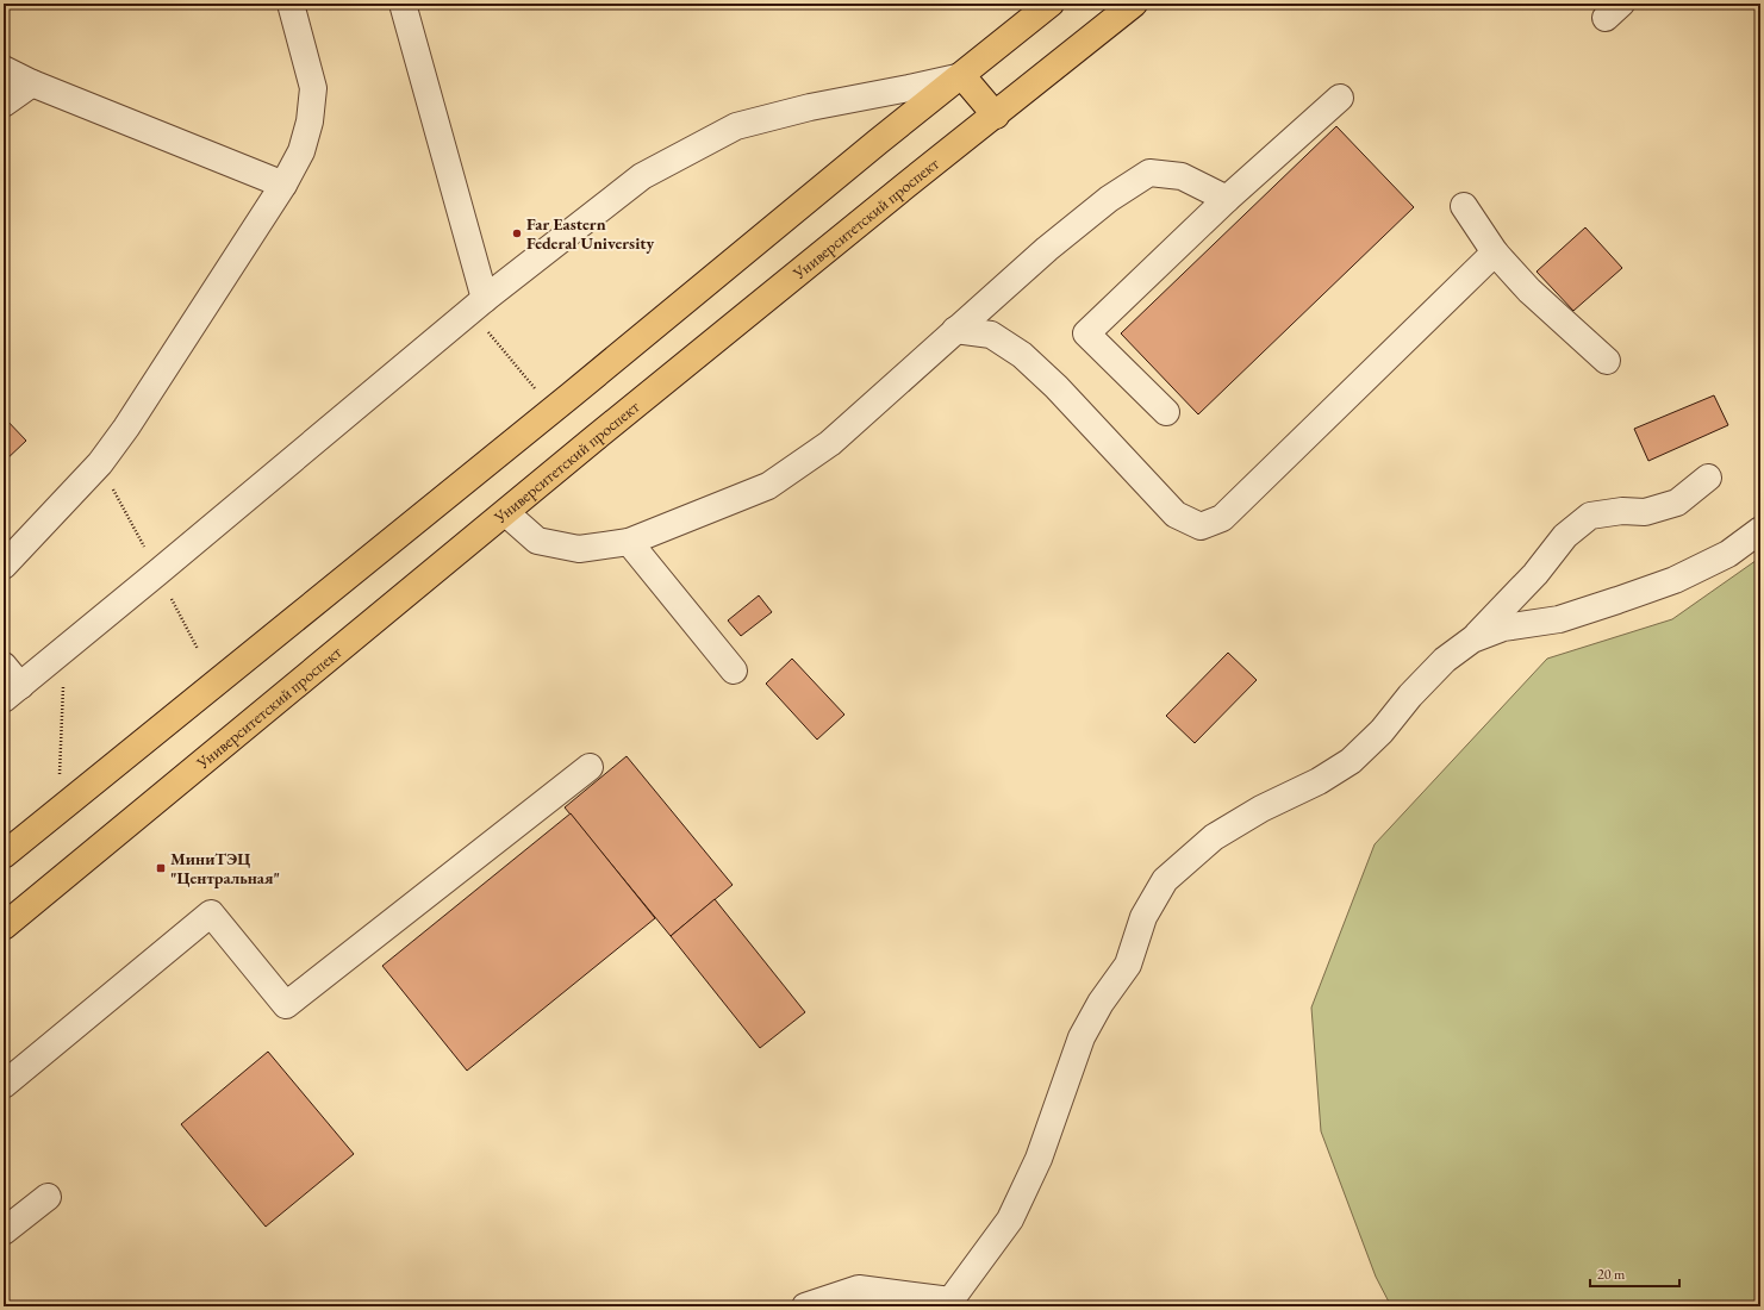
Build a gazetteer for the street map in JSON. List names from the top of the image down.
{
  "streets": {
    "main road": ["Университетский проспект"]
  },
  "places": {
    "other": ["Far Eastern Federal University"],
    "transit": ["МиниТЭЦ \"Центральная\""]
  },
  "scale_bar": "20 m"
}
